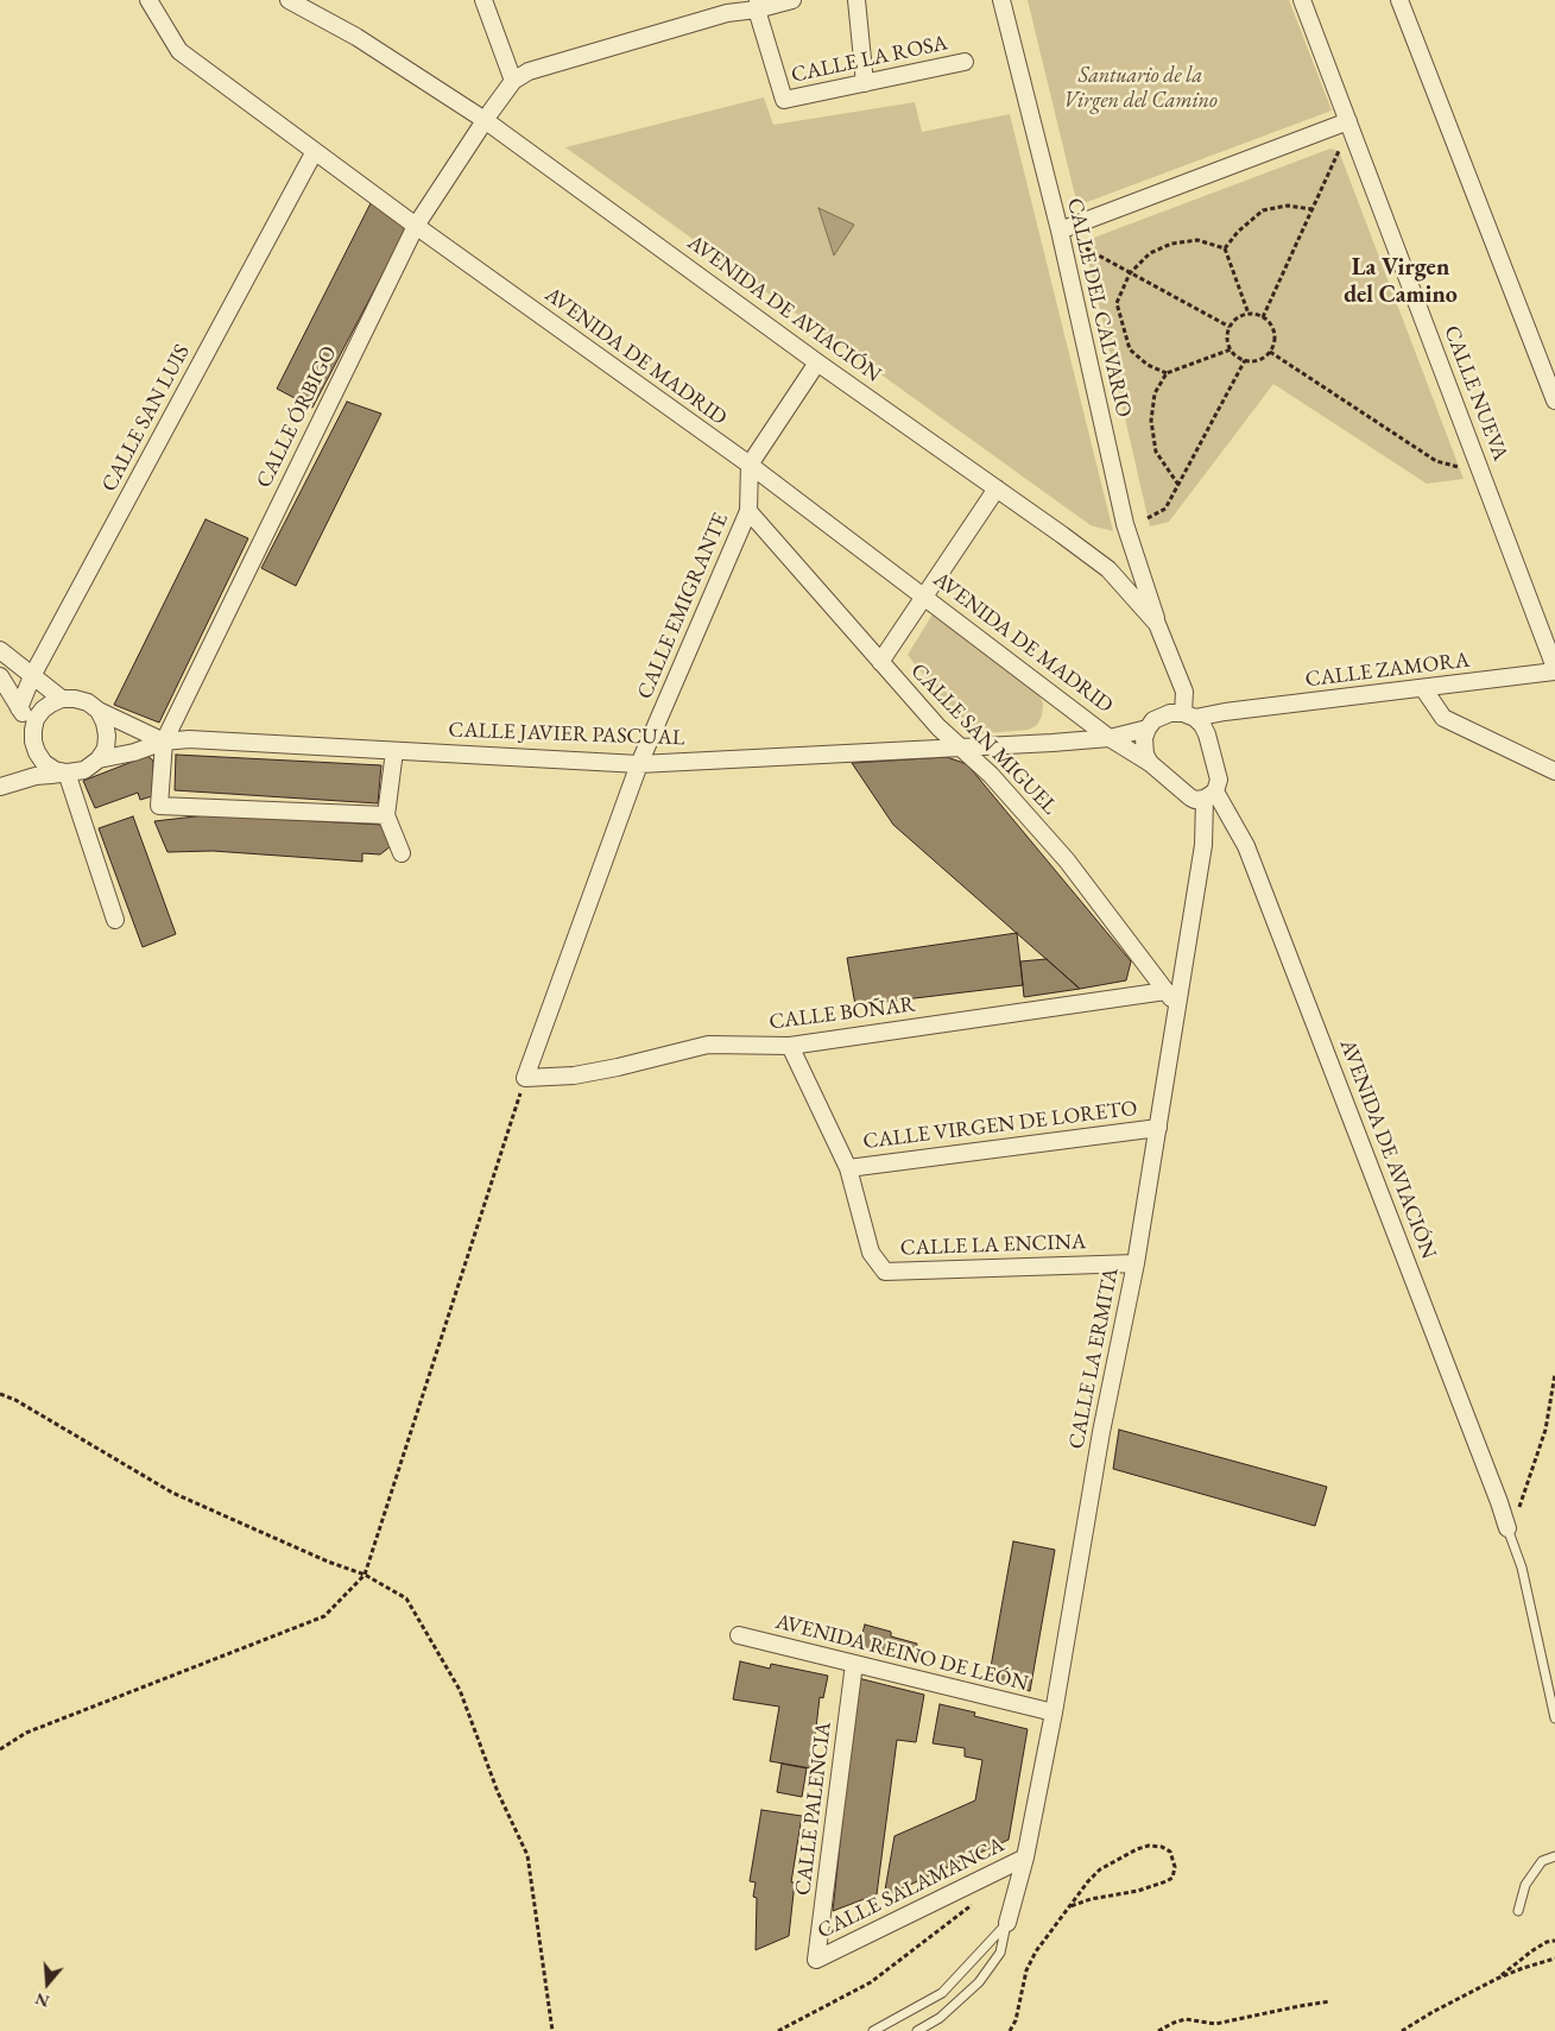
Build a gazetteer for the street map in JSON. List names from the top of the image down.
{
  "streets": {
    "street": [
      "CALLE LA ROSA",
      "CALLE DEL CALVARIO",
      "AVENIDA DE AVIACIÓN",
      "AVENIDA DE MADRID",
      "CALLE NUEVA",
      "CALLE ÓRBIGO",
      "CALLE SAN LUIS",
      "CALLE EMIGRANTE",
      "CALLE ZAMORA",
      "CALLE JAVIER PASCUAL",
      "CALLE SAN MIGUEL",
      "CALLE BOÑAR",
      "CALLE VIRGEN DE LORETO",
      "CALLE LA ENCINA",
      "CALLE LA ERMITA",
      "AVENIDA REINO DE LEÓN",
      "CALLE PALENCIA",
      "CALLE SALAMANCA"
    ]
  },
  "crossings": [
    ["CALLE DEL CALVARIO", "AVENIDA DE AVIACIÓN"],
    ["AVENIDA DE AVIACIÓN", "CALLE ÓRBIGO"],
    ["AVENIDA DE AVIACIÓN", "CALLE ZAMORA"],
    ["AVENIDA DE AVIACIÓN", "CALLE JAVIER PASCUAL"],
    ["AVENIDA DE AVIACIÓN", "CALLE LA ERMITA"],
    ["AVENIDA DE MADRID", "CALLE ÓRBIGO"],
    ["AVENIDA DE MADRID", "CALLE SAN LUIS"],
    ["AVENIDA DE MADRID", "CALLE EMIGRANTE"],
    ["AVENIDA DE MADRID", "CALLE JAVIER PASCUAL"],
    ["CALLE NUEVA", "CALLE ZAMORA"],
    ["CALLE ÓRBIGO", "CALLE JAVIER PASCUAL"],
    ["CALLE EMIGRANTE", "CALLE JAVIER PASCUAL"],
    ["CALLE EMIGRANTE", "CALLE SAN MIGUEL"],
    ["CALLE EMIGRANTE", "CALLE BOÑAR"],
    ["CALLE ZAMORA", "CALLE JAVIER PASCUAL"],
    ["CALLE ZAMORA", "CALLE LA ERMITA"],
    ["CALLE JAVIER PASCUAL", "CALLE SAN MIGUEL"],
    ["CALLE JAVIER PASCUAL", "CALLE LA ERMITA"],
    ["CALLE SAN MIGUEL", "CALLE BOÑAR"],
    ["CALLE SAN MIGUEL", "CALLE LA ERMITA"],
    ["CALLE BOÑAR", "CALLE LA ENCINA"],
    ["CALLE VIRGEN DE LORETO", "CALLE LA ENCINA"],
    ["CALLE VIRGEN DE LORETO", "CALLE LA ERMITA"],
    ["CALLE LA ENCINA", "CALLE LA ERMITA"],
    ["CALLE LA ERMITA", "AVENIDA REINO DE LEÓN"],
    ["CALLE LA ERMITA", "CALLE SALAMANCA"],
    ["AVENIDA REINO DE LEÓN", "CALLE PALENCIA"],
    ["CALLE PALENCIA", "CALLE SALAMANCA"]
  ],
  "districts": ["La Virgen del Camino"],
  "parks": ["Santuario de la Virgen del Camino"],
  "north": "bottom"
}
